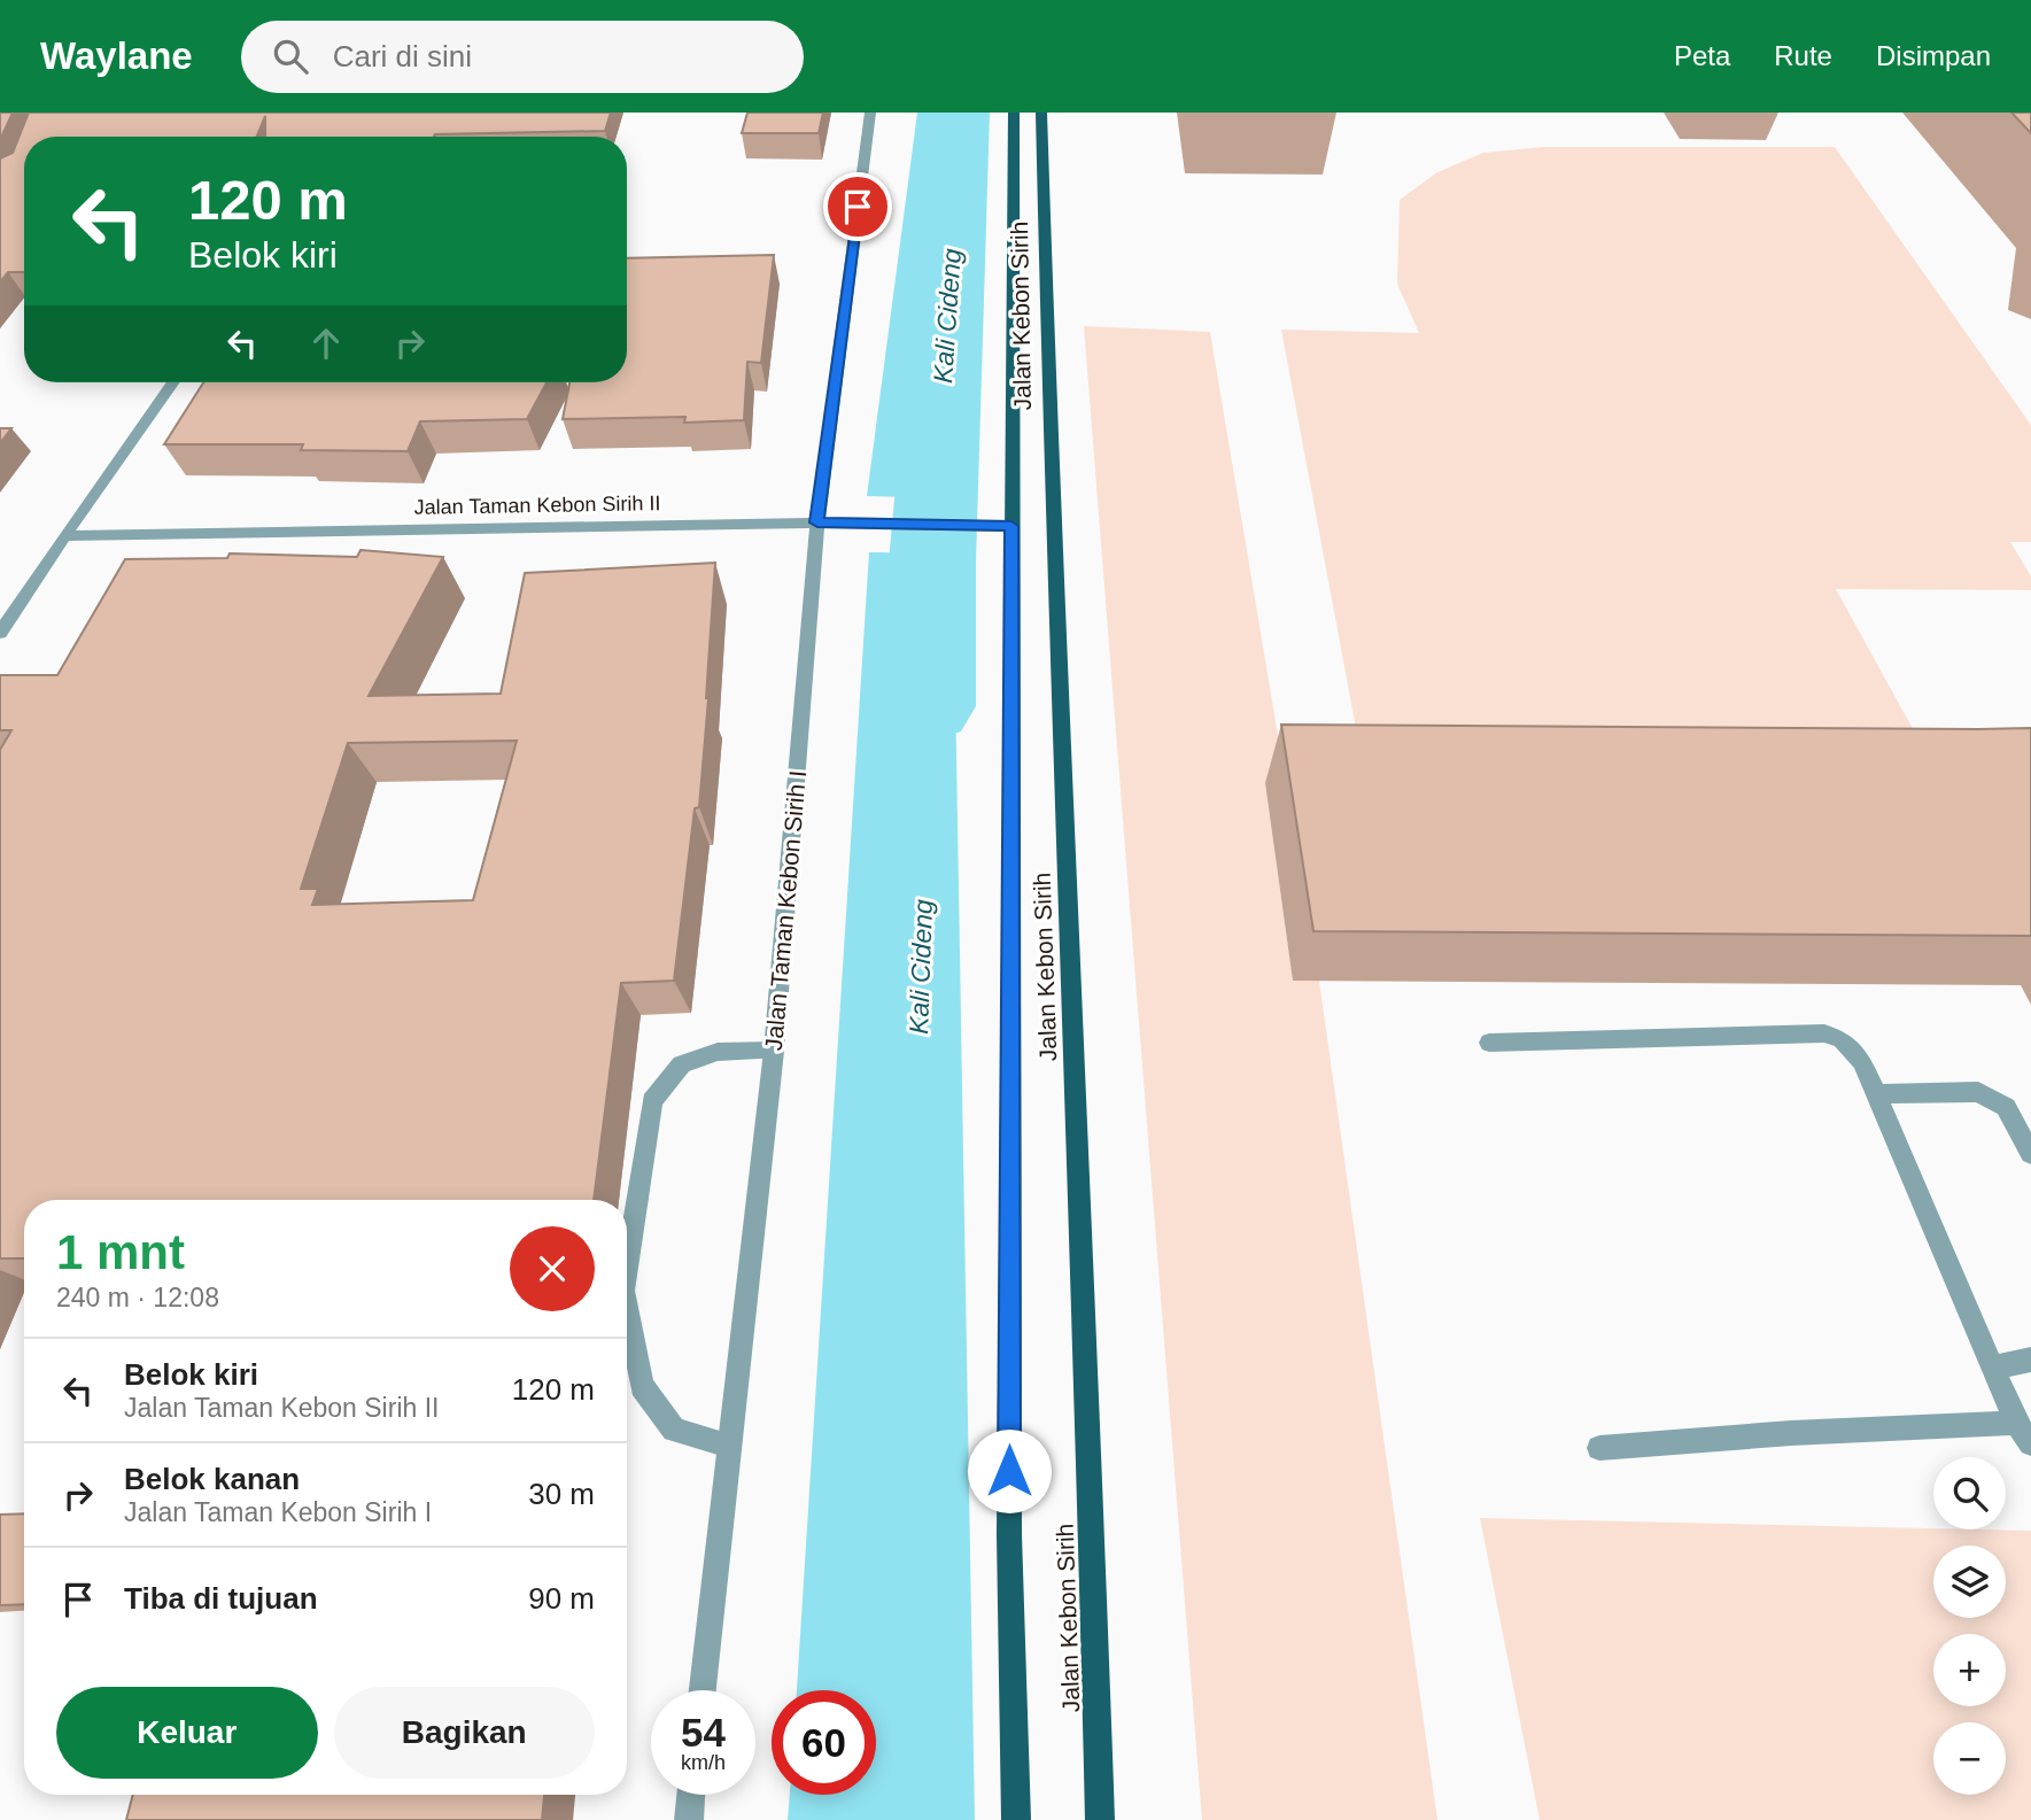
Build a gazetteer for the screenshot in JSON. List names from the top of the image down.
{
  "streets": {
    "main road": ["Jalan Kebon Sirih"],
    "street": ["Jalan Taman Kebon Sirih II", "Jalan Taman Kebon Sirih I"]
  },
  "crossings": [
    ["Jalan Kebon Sirih", "Jalan Taman Kebon Sirih II"],
    ["Jalan Taman Kebon Sirih II", "Jalan Taman Kebon Sirih I"]
  ],
  "water": ["Kali Cideng"],
  "page": {
    "header": "Waylane",
    "search": "Cari di sini",
    "nav": ["Peta", "Rute", "Disimpan"],
    "turn": ["120 m", "Belok kiri"],
    "heading": ["1 mnt", "240 m · 12:08"],
    "list": [
      {
        "name": "Belok kiri",
        "note": "Jalan Taman Kebon Sirih II",
        "value": "120 m"
      },
      {
        "name": "Belok kanan",
        "note": "Jalan Taman Kebon Sirih I",
        "value": "30 m"
      },
      {
        "name": "Tiba di tujuan",
        "value": "90 m"
      }
    ],
    "map_buttons": ["+", "−"],
    "buttons": ["Keluar", "Bagikan"],
    "speed": "54 km/h",
    "limit": "60"
  }
}
